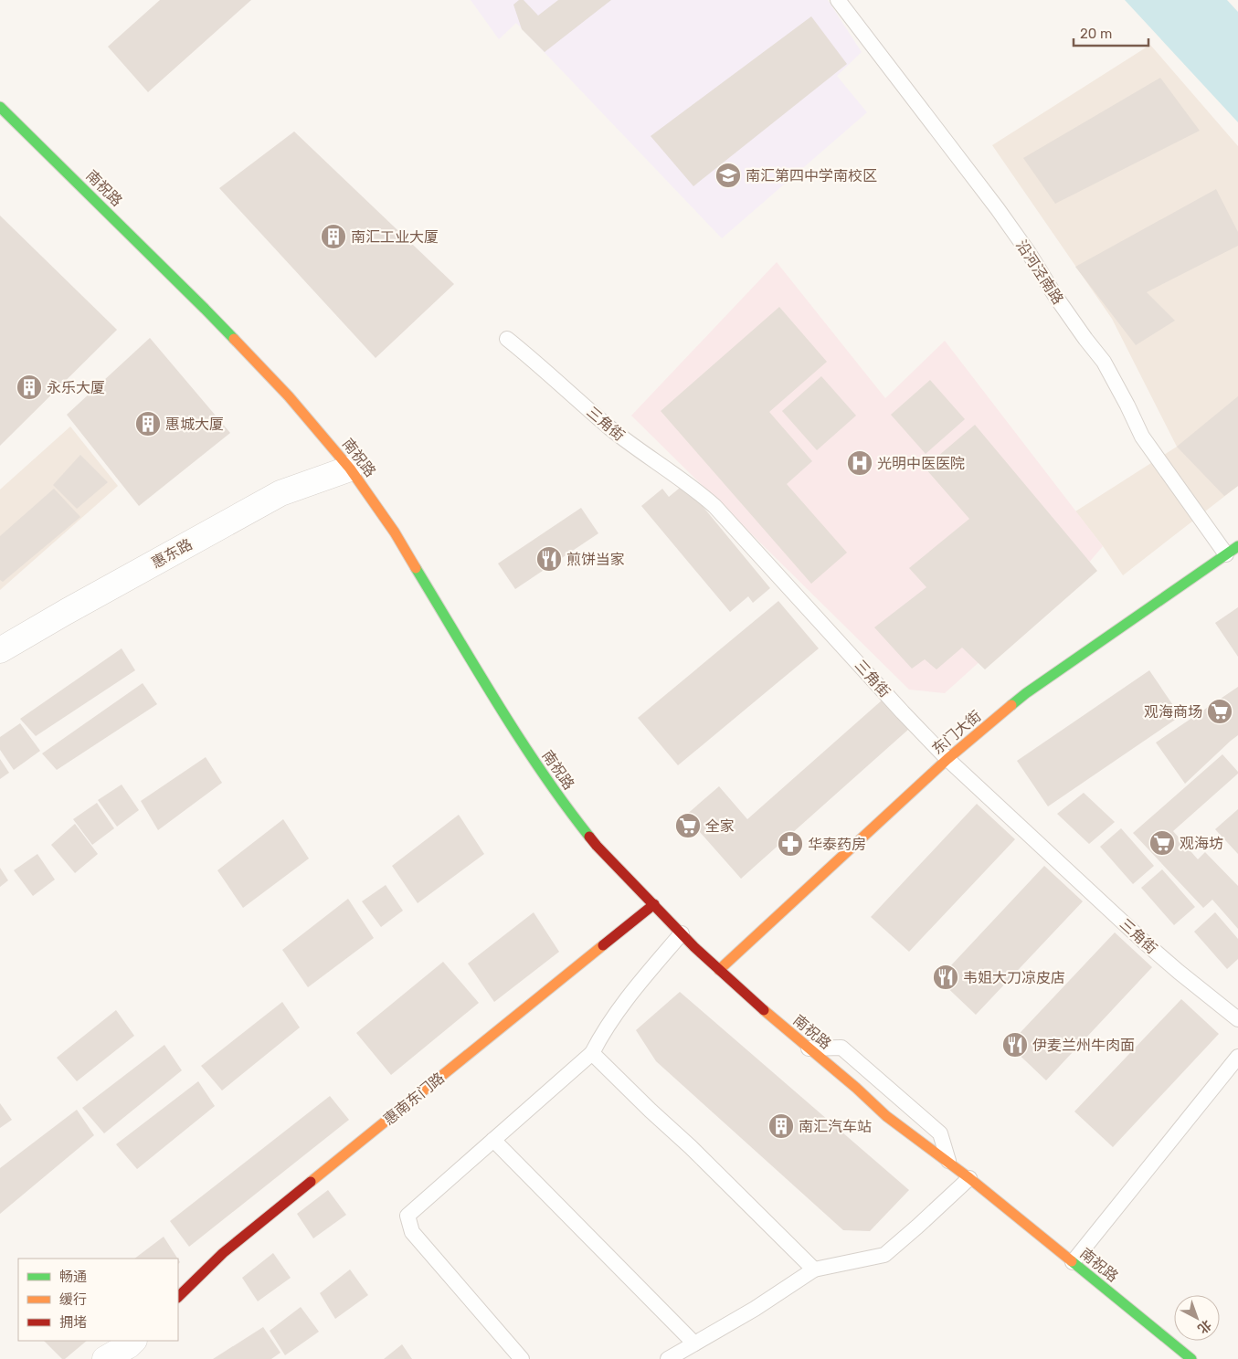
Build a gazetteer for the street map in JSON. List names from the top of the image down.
{
  "streets": {
    "main road": ["南祝路", "东门大街", "惠南东门路"],
    "street": ["惠东路"],
    "lane": ["沿河泾南路", "三角街"]
  },
  "crossings": [
    ["南祝路", "惠东路"],
    ["南祝路", "东门大街"],
    ["南祝路", "惠南东门路"],
    ["沿河泾南路", "东门大街"],
    ["三角街", "东门大街"]
  ],
  "places": {
    "school or university": ["南汇第四中学南校区"],
    "building": [
      "南汇工业大厦",
      "永乐大厦",
      "惠城大厦",
      "南汇汽车站"
    ],
    "hospital": ["光明中医医院"],
    "restaurant": ["煎饼当家", "韦姐大刀凉皮店", "伊麦兰州牛肉面"],
    "supermarket": ["观海商场", "全家", "观海坊"],
    "pharmacy": ["华泰药房"]
  },
  "legend": ["畅通", "缓行", "拥堵"],
  "scale_bar": "20 m",
  "north": "bottom right"
}
